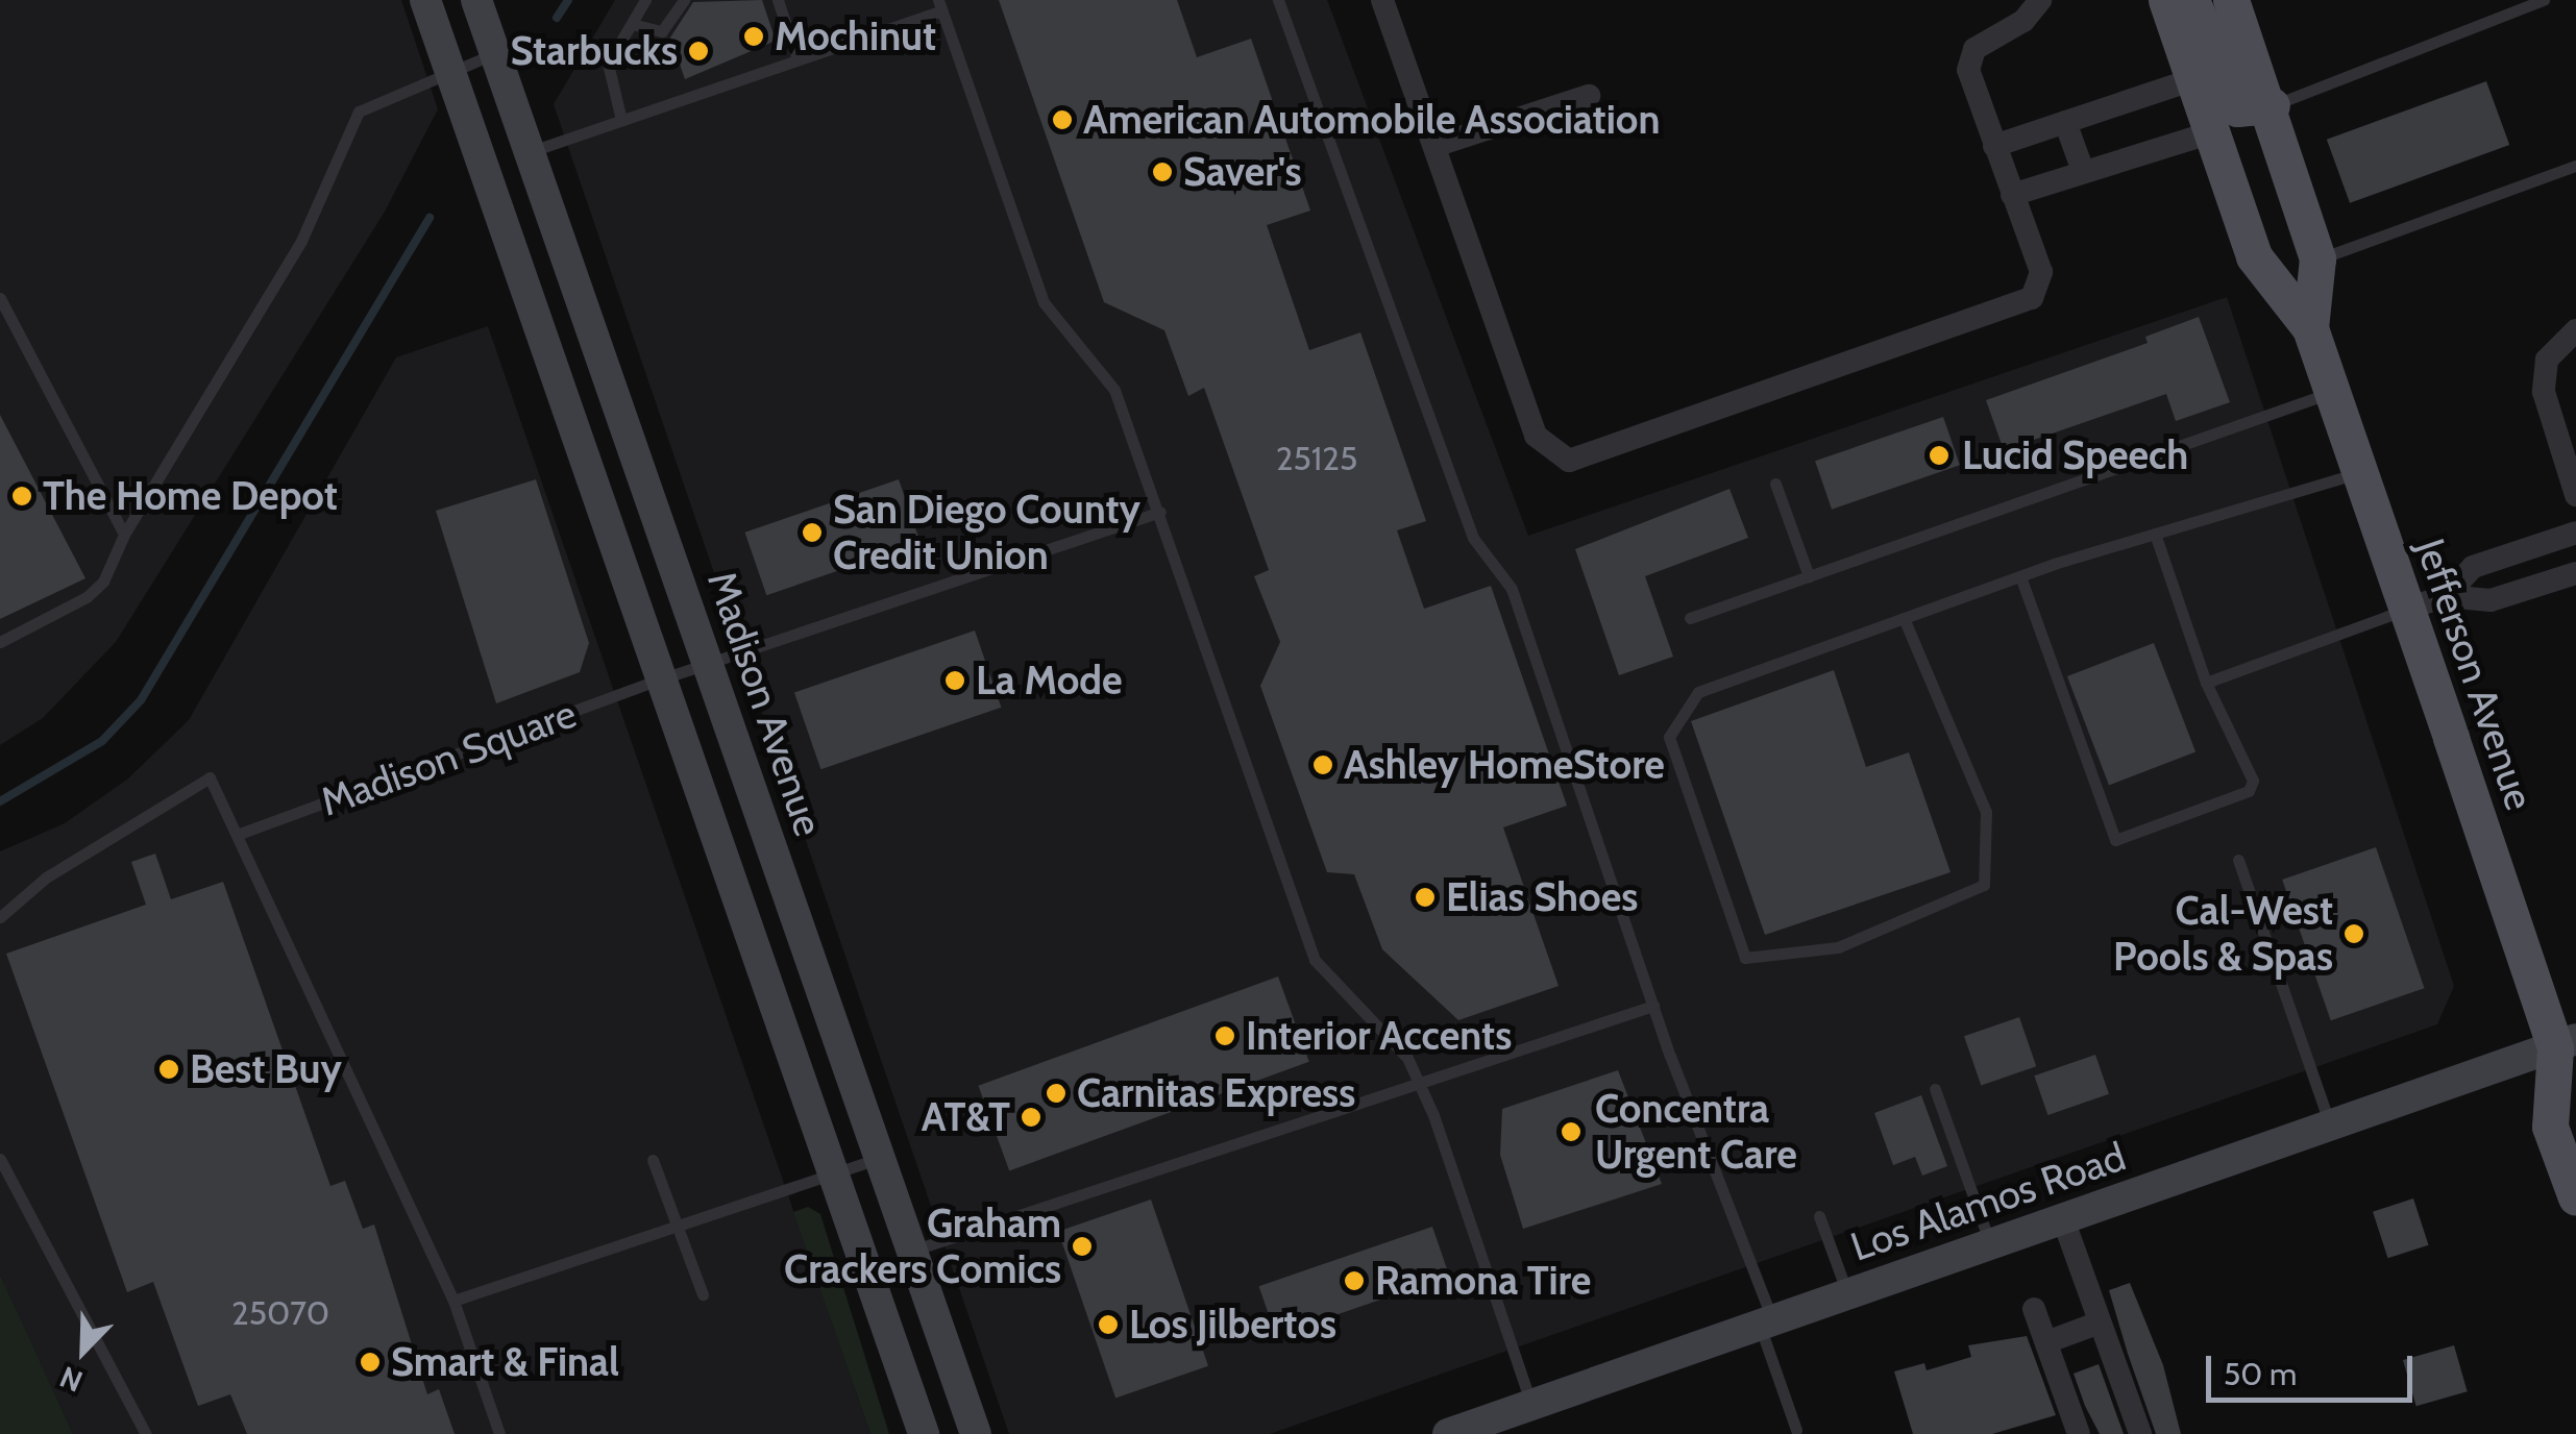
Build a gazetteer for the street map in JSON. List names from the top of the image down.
{
  "streets": {
    "main road": ["Jefferson Avenue", "Madison Avenue", "Los Alamos Road"],
    "lane": ["Madison Square"]
  },
  "crossings": [
    ["Jefferson Avenue", "Los Alamos Road"],
    ["Madison Avenue", "Madison Square"]
  ],
  "places": [
    "Mochinut",
    "Starbucks",
    "American Automobile Association",
    "Saver's",
    "Lucid Speech",
    "The Home Depot",
    "San Diego County Credit Union",
    "La Mode",
    "Ashley HomeStore",
    "Elias Shoes",
    "Cal-West Pools & Spas",
    "Interior Accents",
    "Best Buy",
    "Carnitas Express",
    "AT&T",
    "Concentra Urgent Care",
    "Graham Crackers Comics",
    "Ramona Tire",
    "Los Jilbertos",
    "Smart & Final"
  ],
  "house_numbers": ["25125", "25070"],
  "scale_bar": "50 m",
  "north": "bottom left"
}
